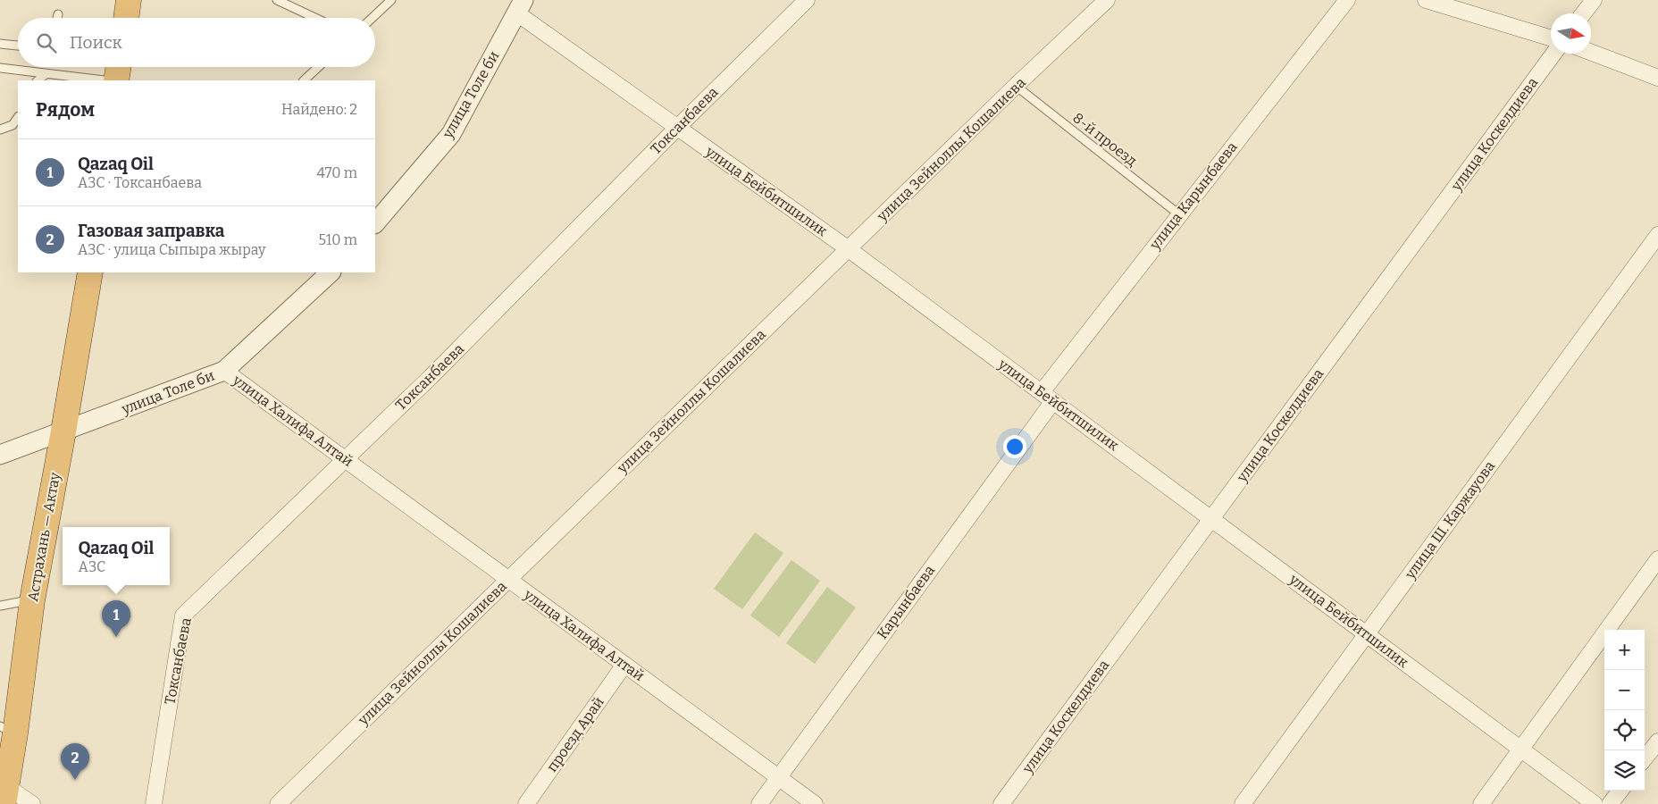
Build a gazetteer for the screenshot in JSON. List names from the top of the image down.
{
  "streets": {
    "highway": ["Астрахань — Актау"],
    "street": [
      "улица Толе би",
      "Токсанбаева",
      "улица Коскелдиева",
      "улица Зейноллы Кошалиева",
      "улица Бейбитшилик",
      "улица Карынбаева",
      "улица Халифа Алтай",
      "улица Ш. Каржауова",
      "Карынбаева",
      "проезд Арай"
    ],
    "lane": ["8-й проезд"]
  },
  "crossings": [
    ["улица Толе би", "улица Бейбитшилик"],
    ["улица Толе би", "улица Халифа Алтай"],
    ["улица Толе би", "Астрахань — Актау"],
    ["Токсанбаева", "улица Бейбитшилик"],
    ["Токсанбаева", "улица Халифа Алтай"],
    ["улица Коскелдиева", "улица Бейбитшилик"],
    ["8-й проезд", "улица Зейноллы Кошалиева"],
    ["8-й проезд", "улица Карынбаева"],
    ["улица Зейноллы Кошалиева", "улица Бейбитшилик"],
    ["улица Зейноллы Кошалиева", "улица Халифа Алтай"],
    ["улица Бейбитшилик", "улица Карынбаева"],
    ["улица Бейбитшилик", "улица Ш. Каржауова"],
    ["улица Бейбитшилик", "Карынбаева"],
    ["улица Карынбаева", "Карынбаева"],
    ["улица Халифа Алтай", "Карынбаева"],
    ["улица Халифа Алтай", "проезд Арай"]
  ],
  "north": "right",
  "page": {
    "search": "Поиск",
    "heading": ["Рядом", "Найдено: 2"],
    "list": [
      {
        "mark": "1",
        "name": "Qazaq Oil",
        "note": "АЗС · Токсанбаева",
        "value": "470 m"
      },
      {
        "mark": "2",
        "name": "Газовая заправка",
        "note": "АЗС · улица Сыпыра жырау",
        "value": "510 m"
      }
    ],
    "popup": ["Qazaq Oil", "АЗС"],
    "pins": ["1", "2"],
    "map_buttons": ["+", "−"]
  }
}
